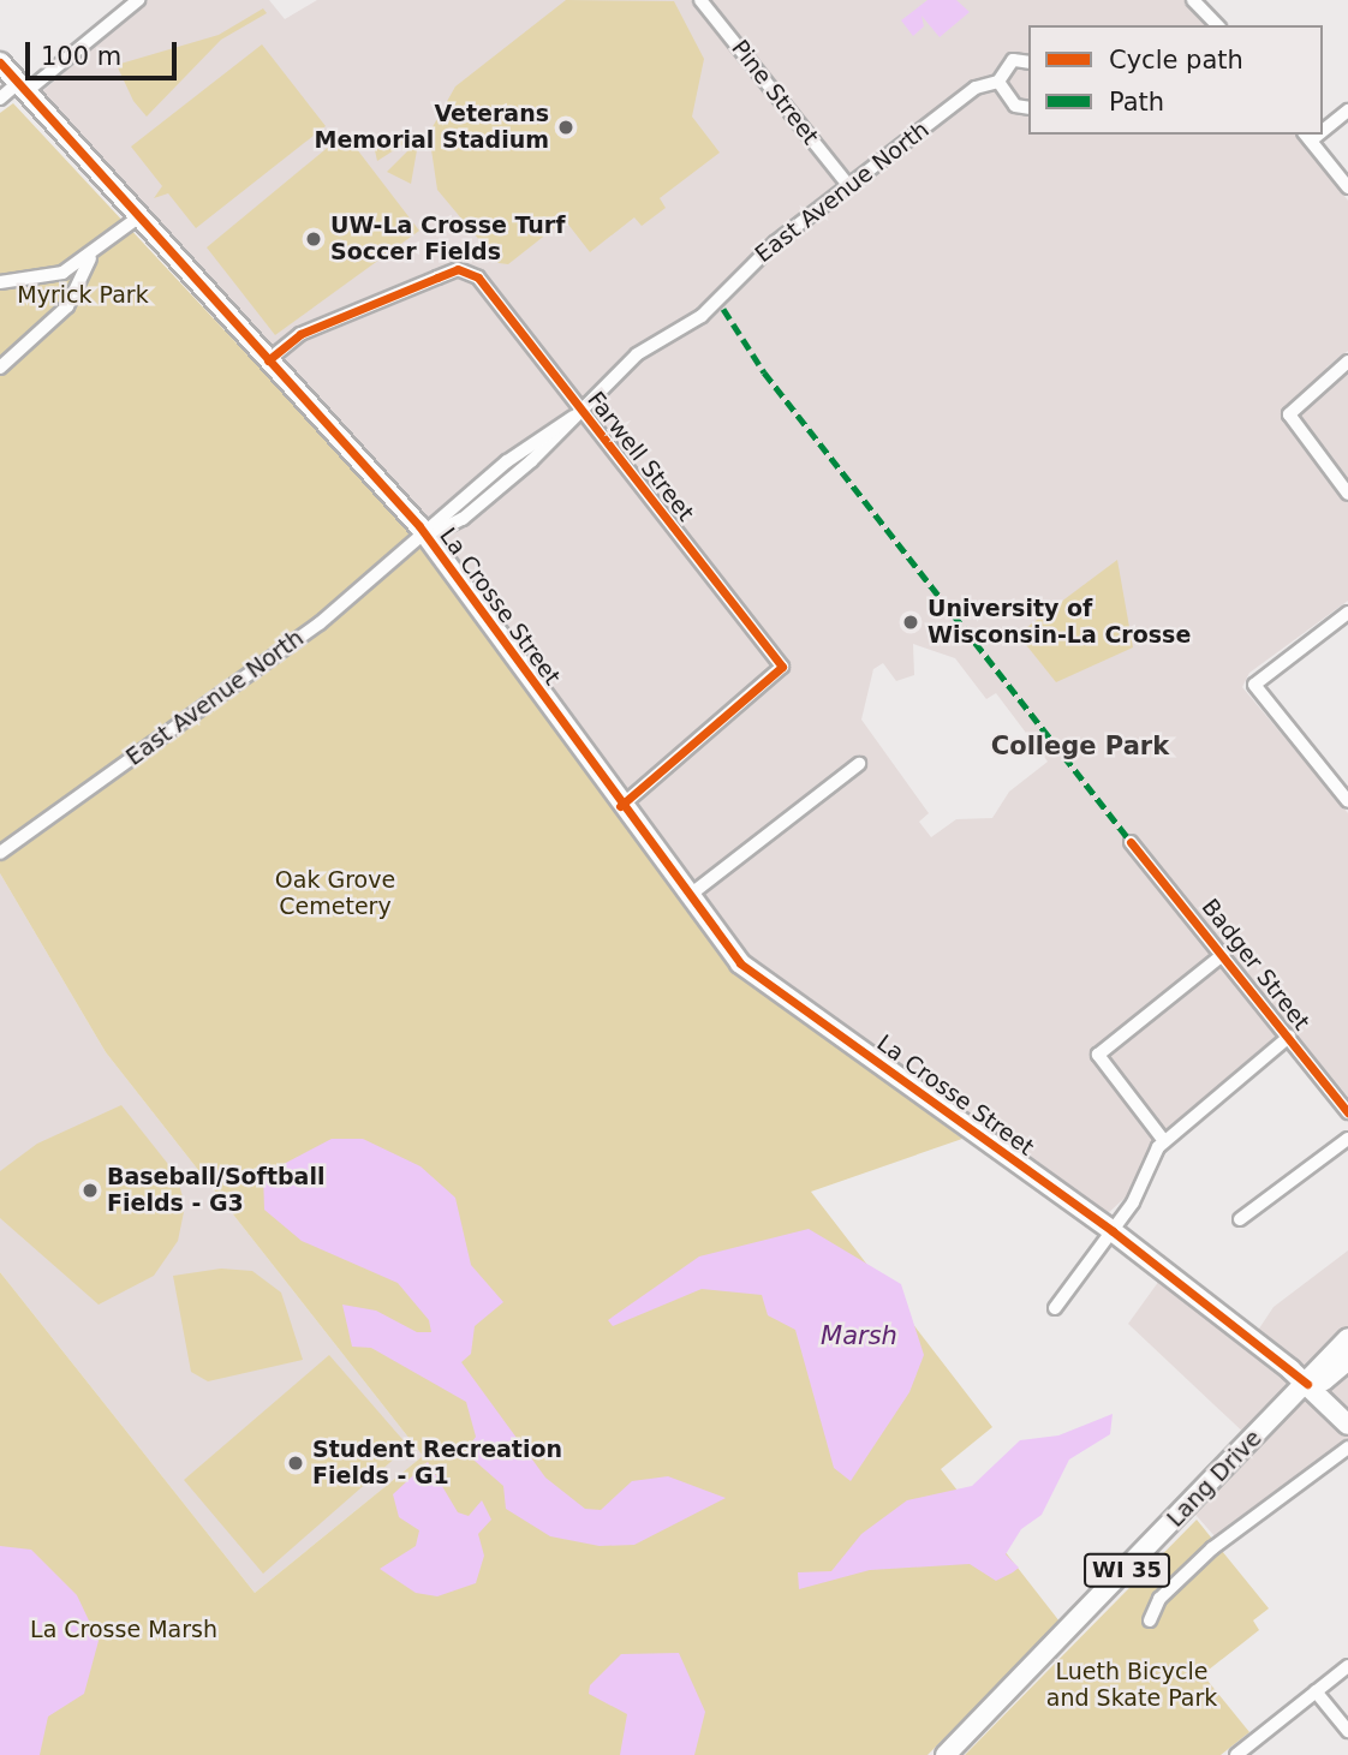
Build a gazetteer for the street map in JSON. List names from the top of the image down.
{
  "streets": {
    "main road": ["La Crosse Street", "Lang Drive", "WI 35"],
    "street": [
      "Pine Street",
      "East Avenue North",
      "Farwell Street",
      "Badger Street"
    ]
  },
  "crossings": [
    ["Pine Street", "East Avenue North"],
    ["East Avenue North", "Farwell Street"],
    ["East Avenue North", "La Crosse Street"],
    ["Farwell Street", "La Crosse Street"],
    ["La Crosse Street", "Lang Drive"],
    ["La Crosse Street", "WI 35"],
    ["Lang Drive", "WI 35"]
  ],
  "districts": ["College Park"],
  "water": ["Marsh"],
  "parks": [
    "Myrick Park",
    "Oak Grove Cemetery",
    "La Crosse Marsh",
    "Lueth Bicycle and Skate Park"
  ],
  "places": [
    "Veterans Memorial Stadium",
    "UW-La Crosse Turf Soccer Fields",
    "University of Wisconsin-La Crosse",
    "Baseball/Softball Fields - G3",
    "Student Recreation Fields - G1"
  ],
  "legend": ["Cycle path", "Path"],
  "scale_bar": "100 m"
}
